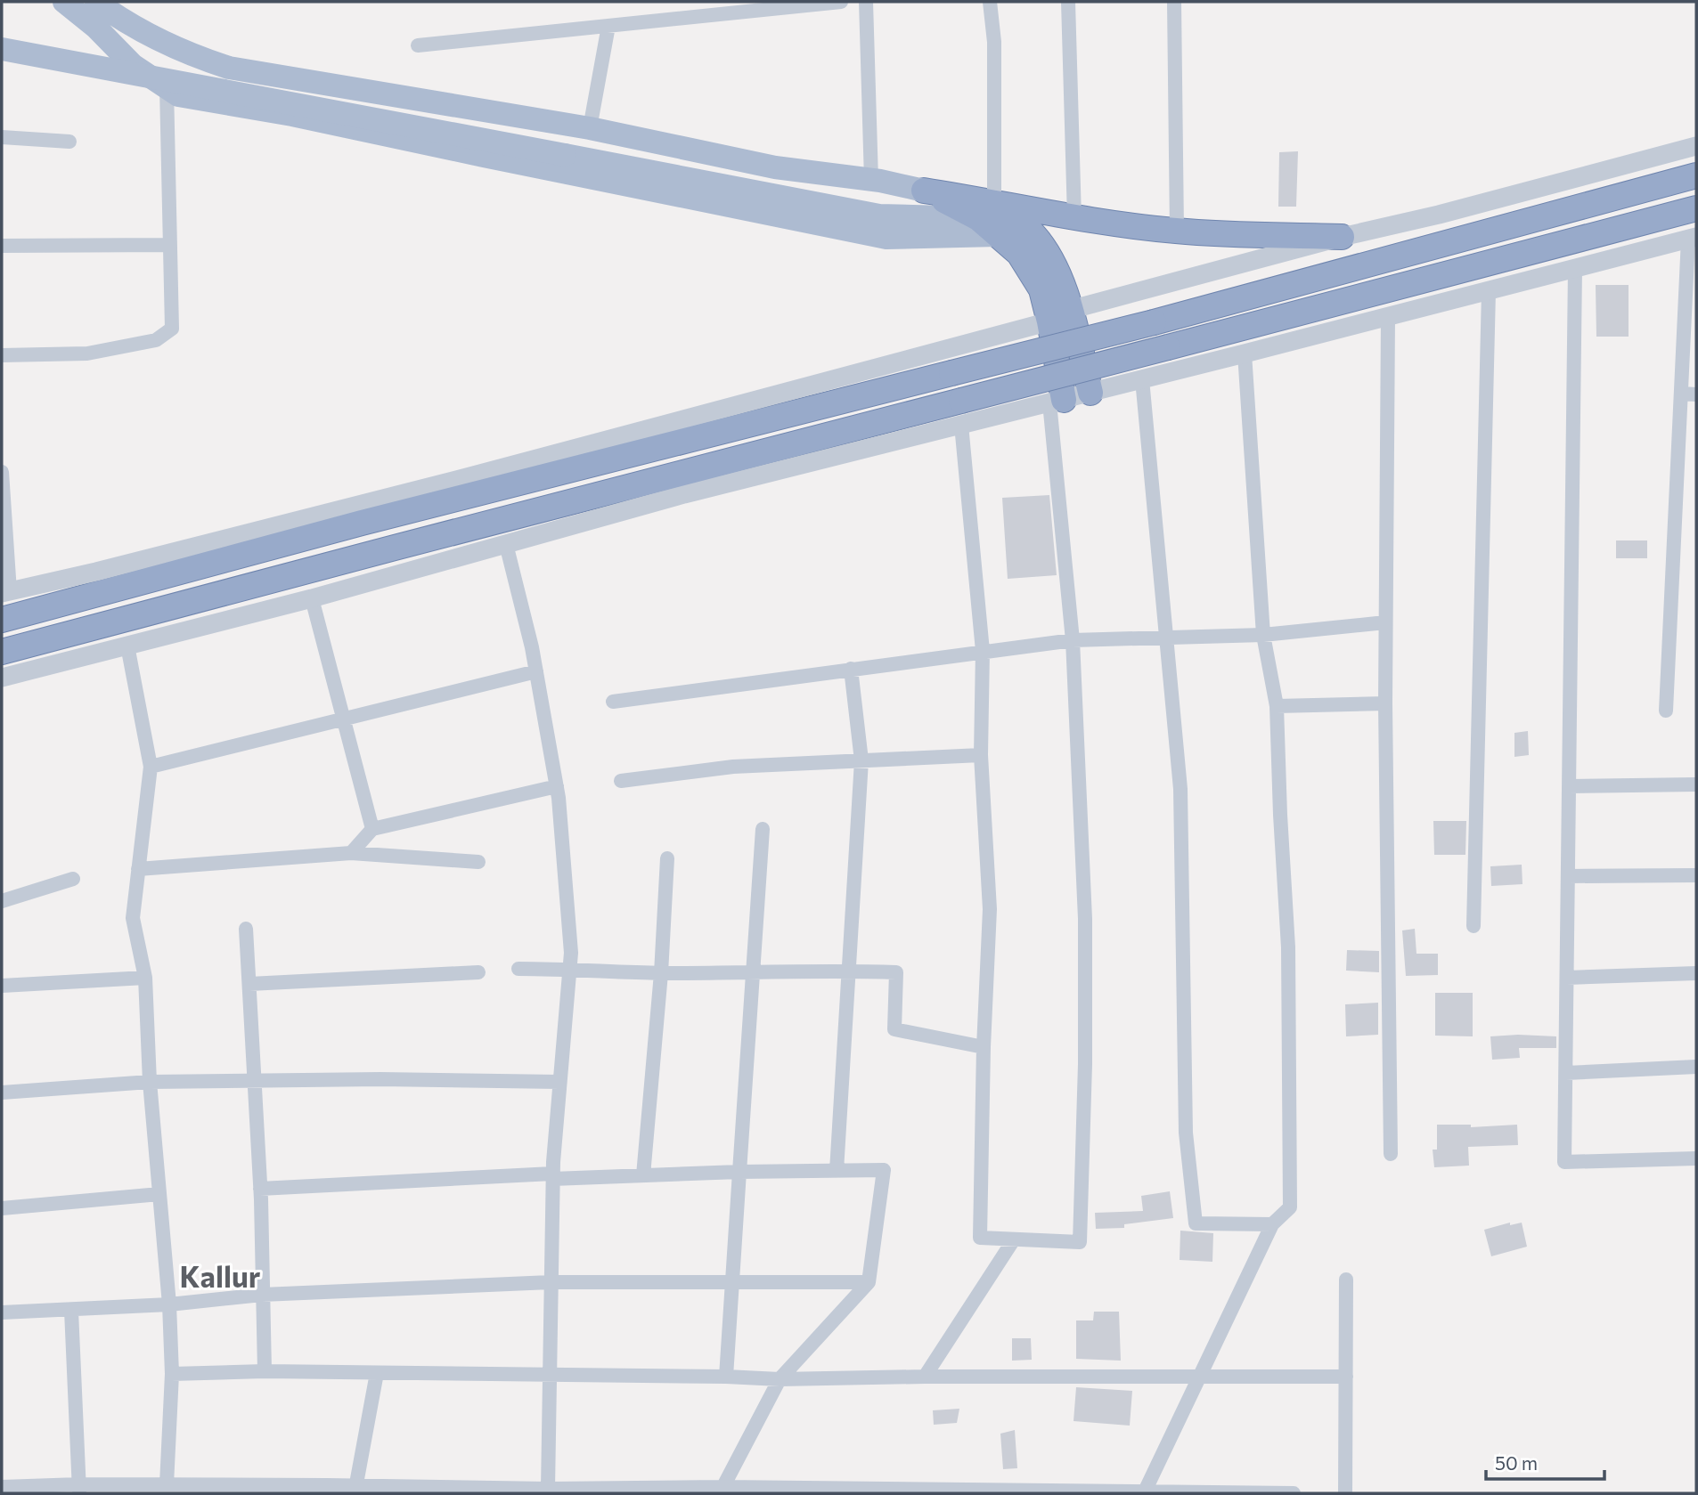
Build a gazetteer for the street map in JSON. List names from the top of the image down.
{
  "districts": ["Kallur"],
  "scale_bar": "50 m"
}
